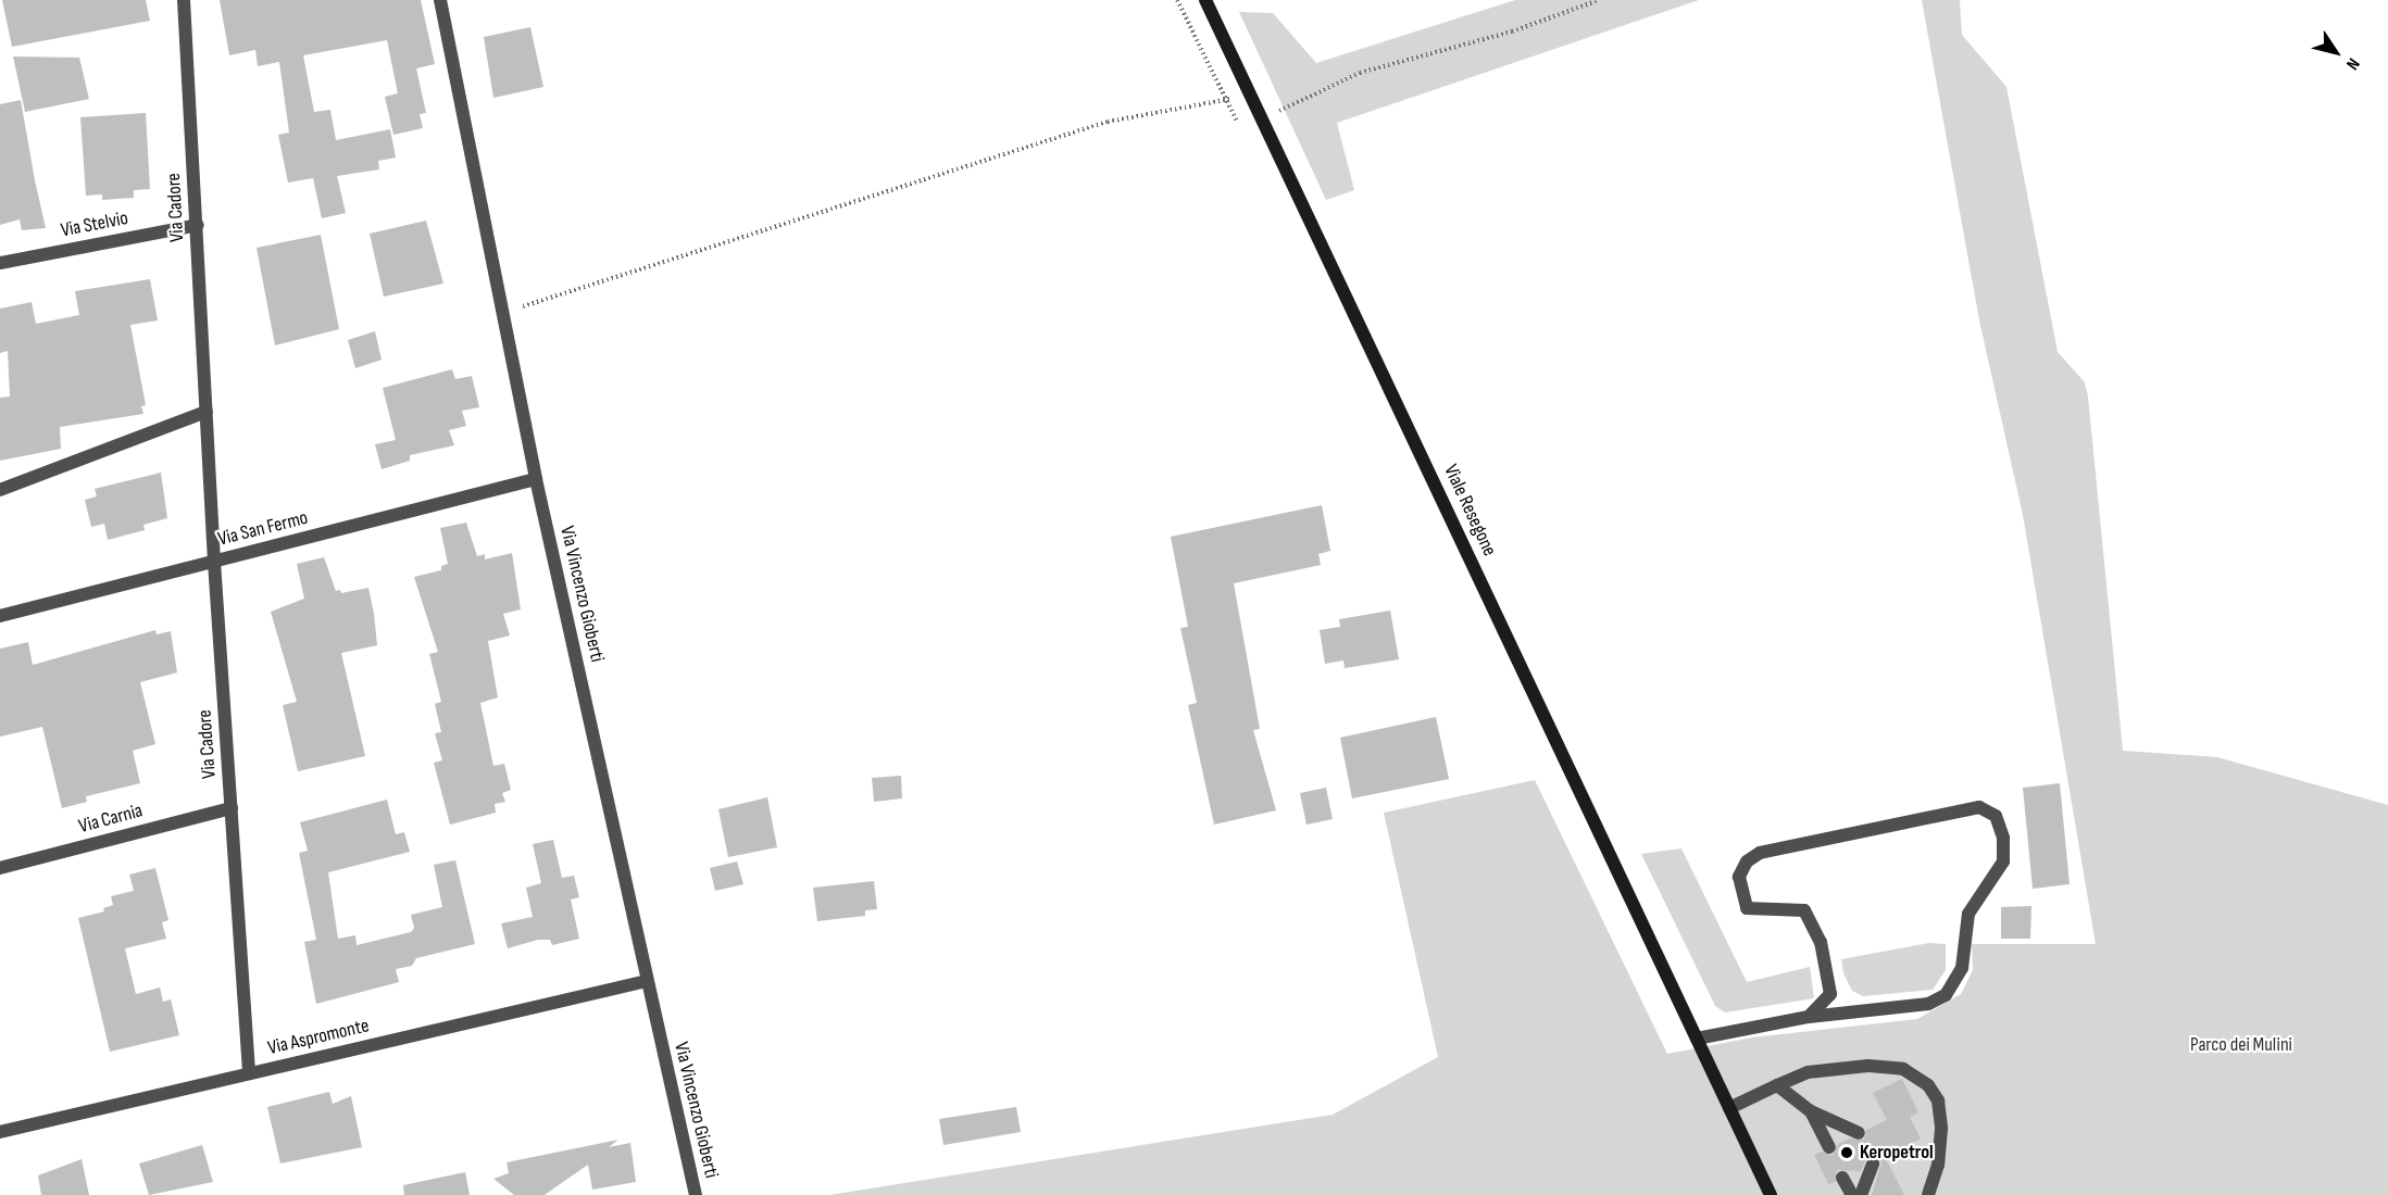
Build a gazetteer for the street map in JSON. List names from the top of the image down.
{
  "streets": {
    "street": [
      "Via Cadore",
      "Via Stelvio",
      "Viale Resegone",
      "Via San Fermo",
      "Via Vincenzo Gioberti",
      "Via Carnia",
      "Via Aspromonte"
    ]
  },
  "crossings": [
    ["Via Cadore", "Via Stelvio"],
    ["Via Cadore", "Via San Fermo"],
    ["Via Cadore", "Via Carnia"],
    ["Via Cadore", "Via Aspromonte"],
    ["Via San Fermo", "Via Vincenzo Gioberti"],
    ["Via Vincenzo Gioberti", "Via Aspromonte"]
  ],
  "parks": ["Parco dei Mulini"],
  "places": ["Keropetrol"],
  "north": "bottom right"
}
